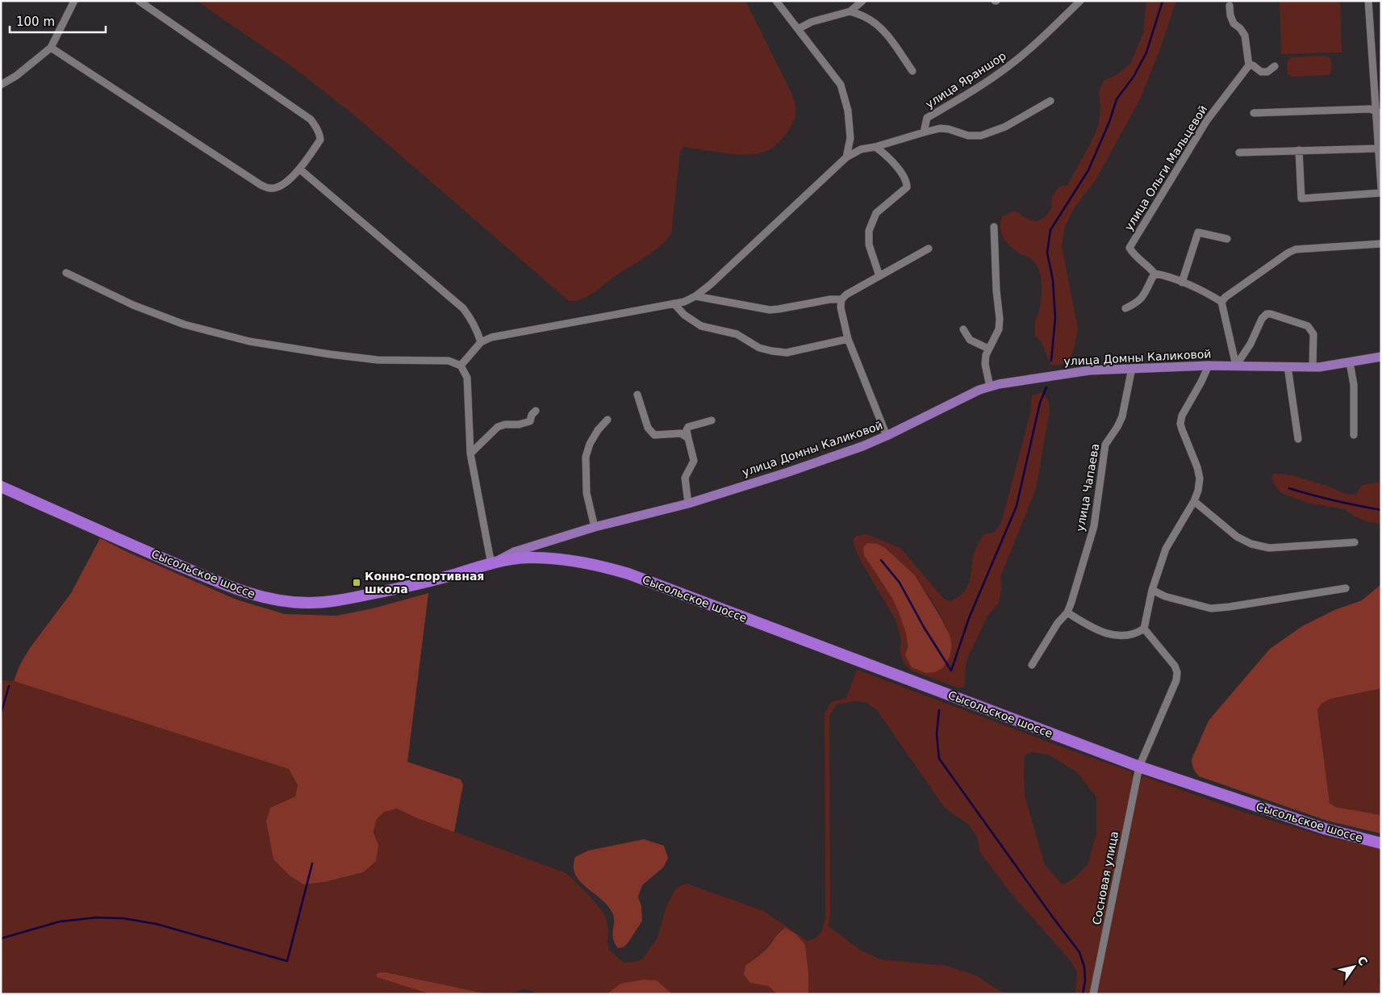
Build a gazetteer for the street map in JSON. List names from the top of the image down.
{
  "streets": {
    "highway": ["Сысольское шоссе"],
    "main road": ["улица Домны Каликовой"],
    "street": [
      "улица Яраншор",
      "улица Ольги Мальцевой",
      "улица Чапаева",
      "Сосновая улица"
    ]
  },
  "crossings": [
    ["улица Домны Каликовой", "улица Чапаева"],
    ["улица Домны Каликовой", "Сысольское шоссе"],
    ["Сысольское шоссе", "Сосновая улица"]
  ],
  "places": {
    "transit": ["Конно-спортивная школа"]
  },
  "scale_bar": "100 m",
  "north": "top right"
}
